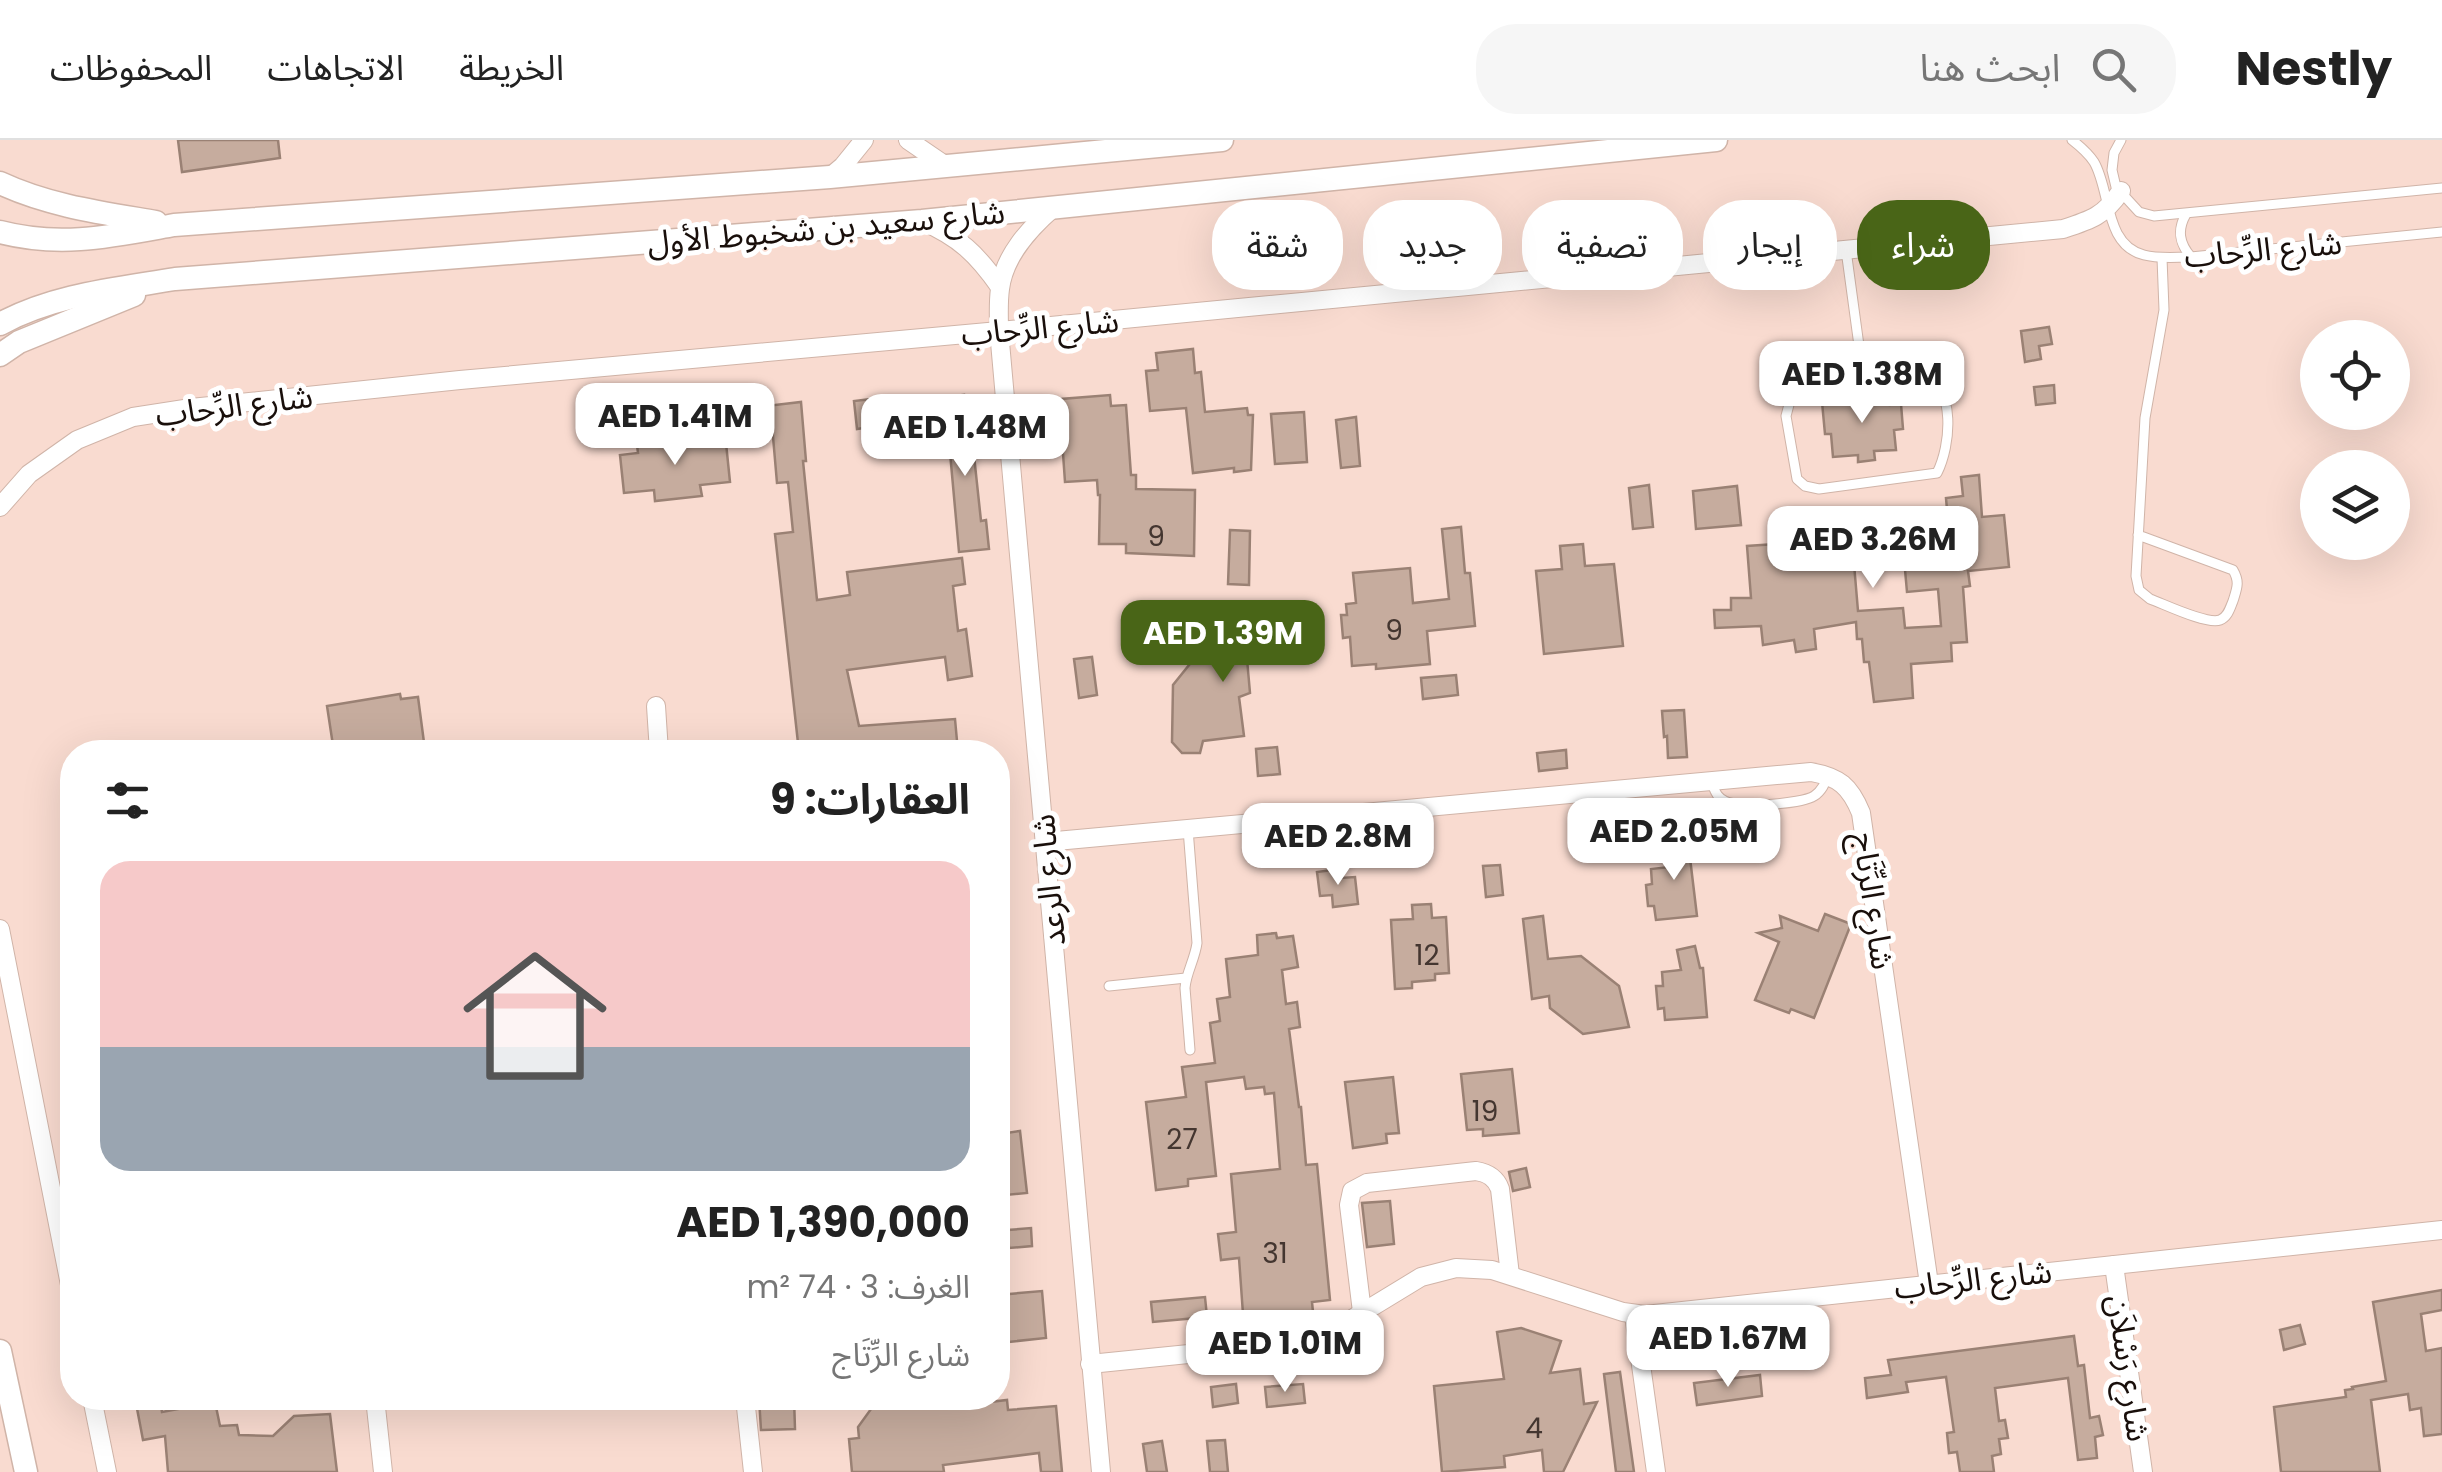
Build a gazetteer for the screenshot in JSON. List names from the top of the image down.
{
  "streets": {
    "main road": ["شارع سعيد بن شخبوط الأول"],
    "street": [
      "شارع الرِّحاب",
      "شارع الرعد",
      "شارع الرِّتَاج",
      "شارع رَسْلاَن"
    ]
  },
  "crossings": [
    ["شارع سعيد بن شخبوط الأول", "شارع الرعد"],
    ["شارع الرِّحاب", "شارع الرعد"],
    ["شارع الرِّحاب", "شارع الرِّتَاج"],
    ["شارع الرِّحاب", "شارع رَسْلاَن"]
  ],
  "house_numbers": [
    "9",
    "9",
    "12",
    "19",
    "27",
    "31",
    "4"
  ],
  "page": {
    "header": "Nestly",
    "search": "ابحث هنا",
    "nav": ["الخريطة", "الاتجاهات", "المحفوظات"],
    "chip": [
      "شراء",
      "إيجار",
      "تصفية",
      "جديد",
      "شقة"
    ],
    "price": [
      "AED 1.38M",
      "AED 1.41M",
      "AED 1.48M",
      "AED 3.26M",
      "AED 1.39M",
      "AED 2.05M",
      "AED 2.8M",
      "AED 1.67M",
      "AED 1.01M"
    ],
    "heading": "العقارات: 9",
    "list": [
      {
        "name": "AED 1,390,000",
        "note": "الغرف: 3 · 74 m² · شارع الرِّتَاج"
      }
    ]
  }
}
